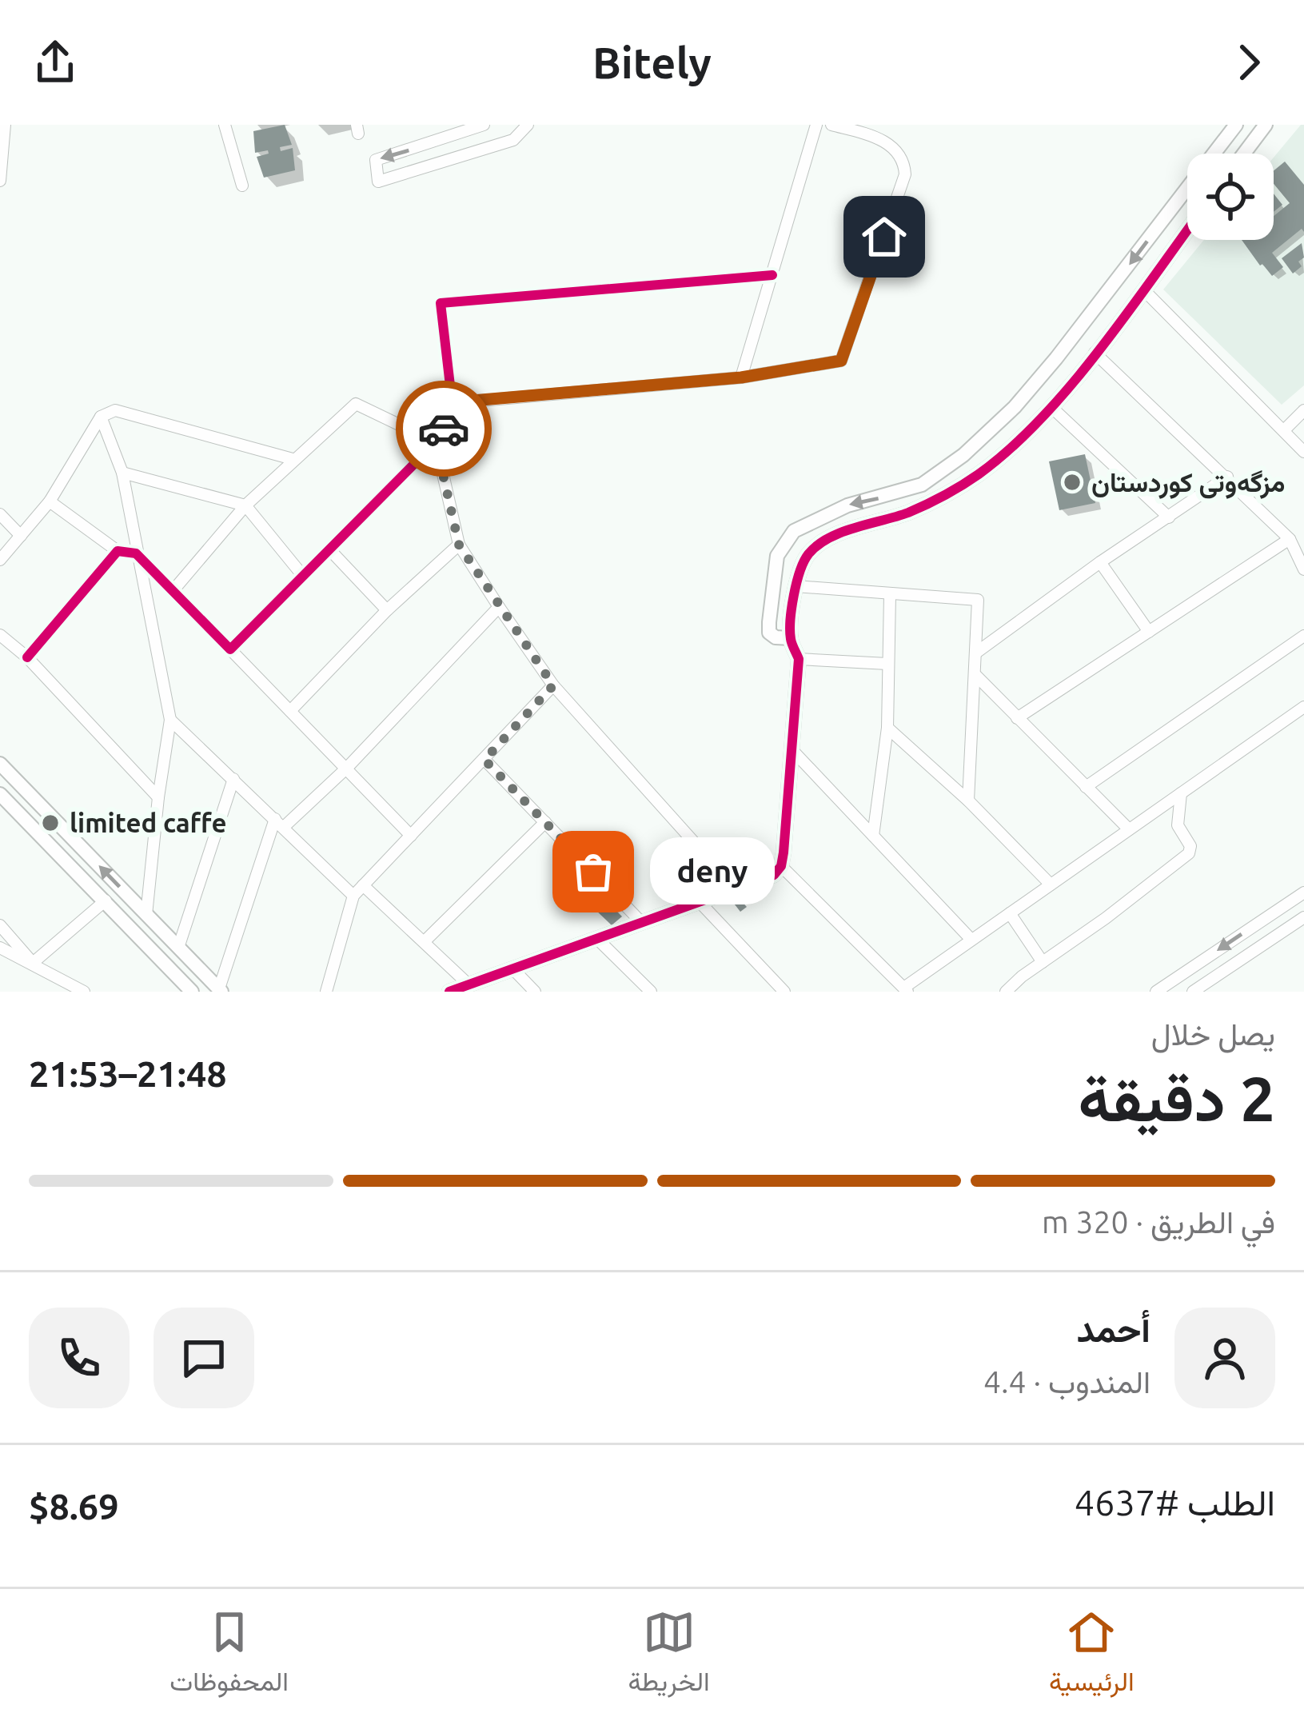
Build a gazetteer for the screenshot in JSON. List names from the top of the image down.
{
  "places": ["مزگەوتی کوردستان", "limited caffe", "deny"],
  "page": {
    "header": "Bitely",
    "bubble": "deny",
    "heading": ["2 دقيقة", "يصل خلال", "21:48–21:53"],
    "panel": [
      "أحمد",
      "المندوب · 4.4",
      "الطلب #4637",
      "$8.69"
    ],
    "bar": "في الطريق · 320 m",
    "tabs": ["الرئيسية", "الخريطة", "المحفوظات"]
  }
}
